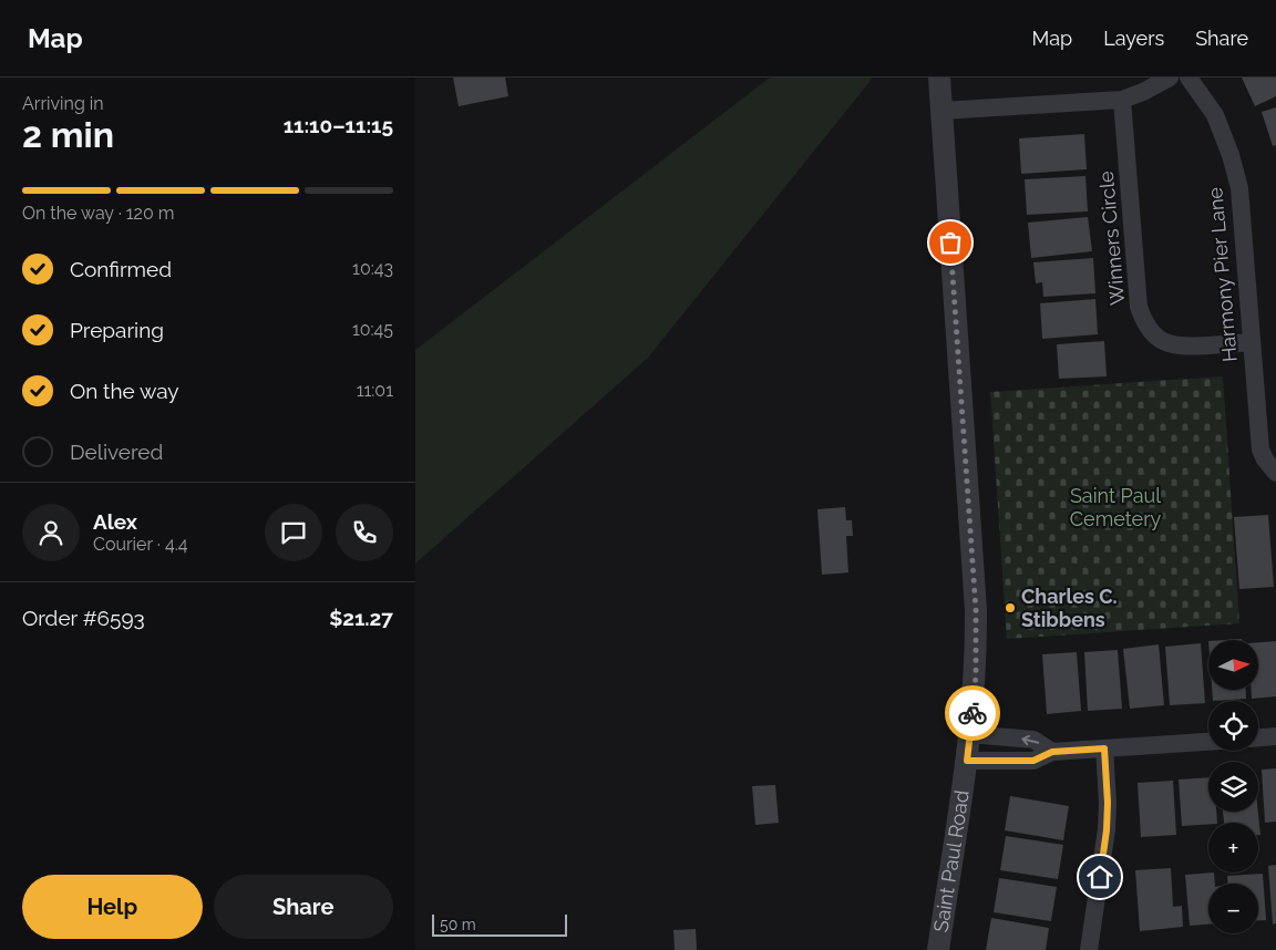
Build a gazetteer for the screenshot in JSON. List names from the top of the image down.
{
  "streets": {
    "street": ["Winners Circle", "Harmony Pier Lane", "Saint Paul Road"]
  },
  "crossings": [
    ["Winners Circle", "Harmony Pier Lane"]
  ],
  "parks": ["Saint Paul Cemetery"],
  "places": ["Charles C. Stibbens"],
  "scale_bar": "50 m",
  "north": "right",
  "page": {
    "header": "Map",
    "nav": ["Map", "Layers", "Share"],
    "heading": ["2 min", "Arriving in", "11:10–11:15"],
    "panel": [
      "Alex",
      "Courier · 4.4",
      "Order #6593",
      "$21.27"
    ],
    "bar": "On the way · 120 m",
    "list": [
      ["Confirmed", "10:43"],
      ["Preparing", "10:45"],
      ["On the way", "11:01"],
      "Delivered"
    ],
    "map_buttons": ["+", "−"],
    "buttons": ["Help", "Share"],
    "scale": "50 m"
  }
}
